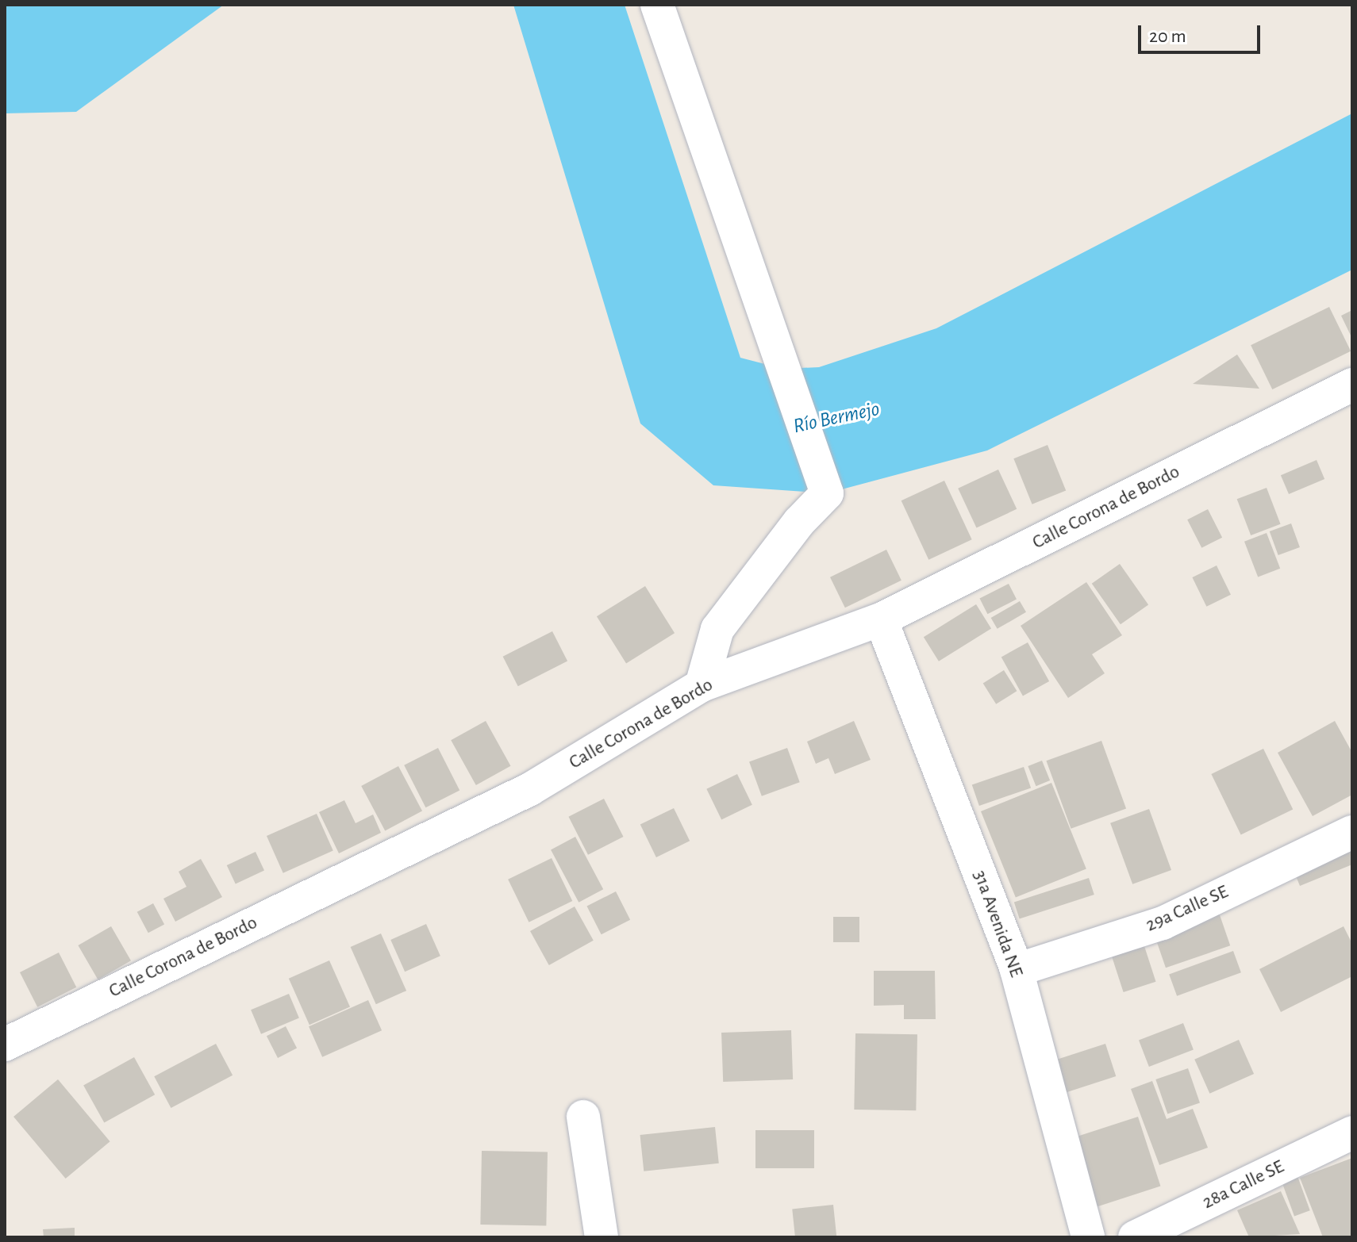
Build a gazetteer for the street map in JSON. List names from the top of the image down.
{
  "streets": {
    "street": [
      "Calle Corona de Bordo",
      "29a Calle SE",
      "31a Avenida NE",
      "28a Calle SE"
    ]
  },
  "crossings": [
    ["Calle Corona de Bordo", "31a Avenida NE"],
    ["29a Calle SE", "31a Avenida NE"]
  ],
  "water": ["Río Bermejo"],
  "scale_bar": "20 m"
}
